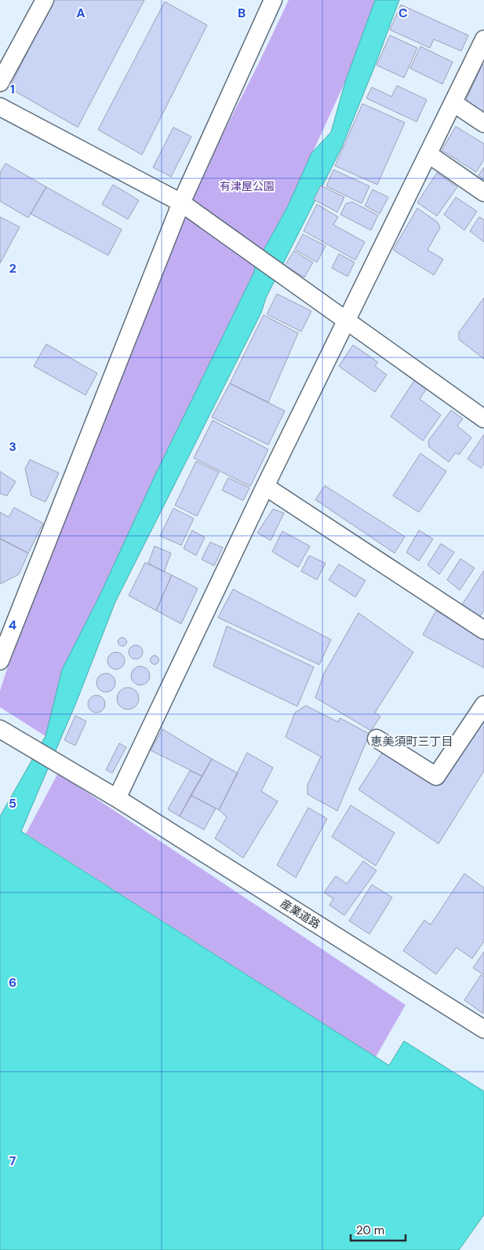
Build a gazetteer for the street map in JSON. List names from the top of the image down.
{
  "streets": {
    "street": ["産業道路"]
  },
  "districts": ["恵美須町三丁目"],
  "parks": ["有津屋公園"],
  "scale_bar": "20 m",
  "grid": {
    "columns": ["A", "B", "C"],
    "rows": [
      "1",
      "2",
      "3",
      "4",
      "5",
      "6",
      "7"
    ]
  }
}
